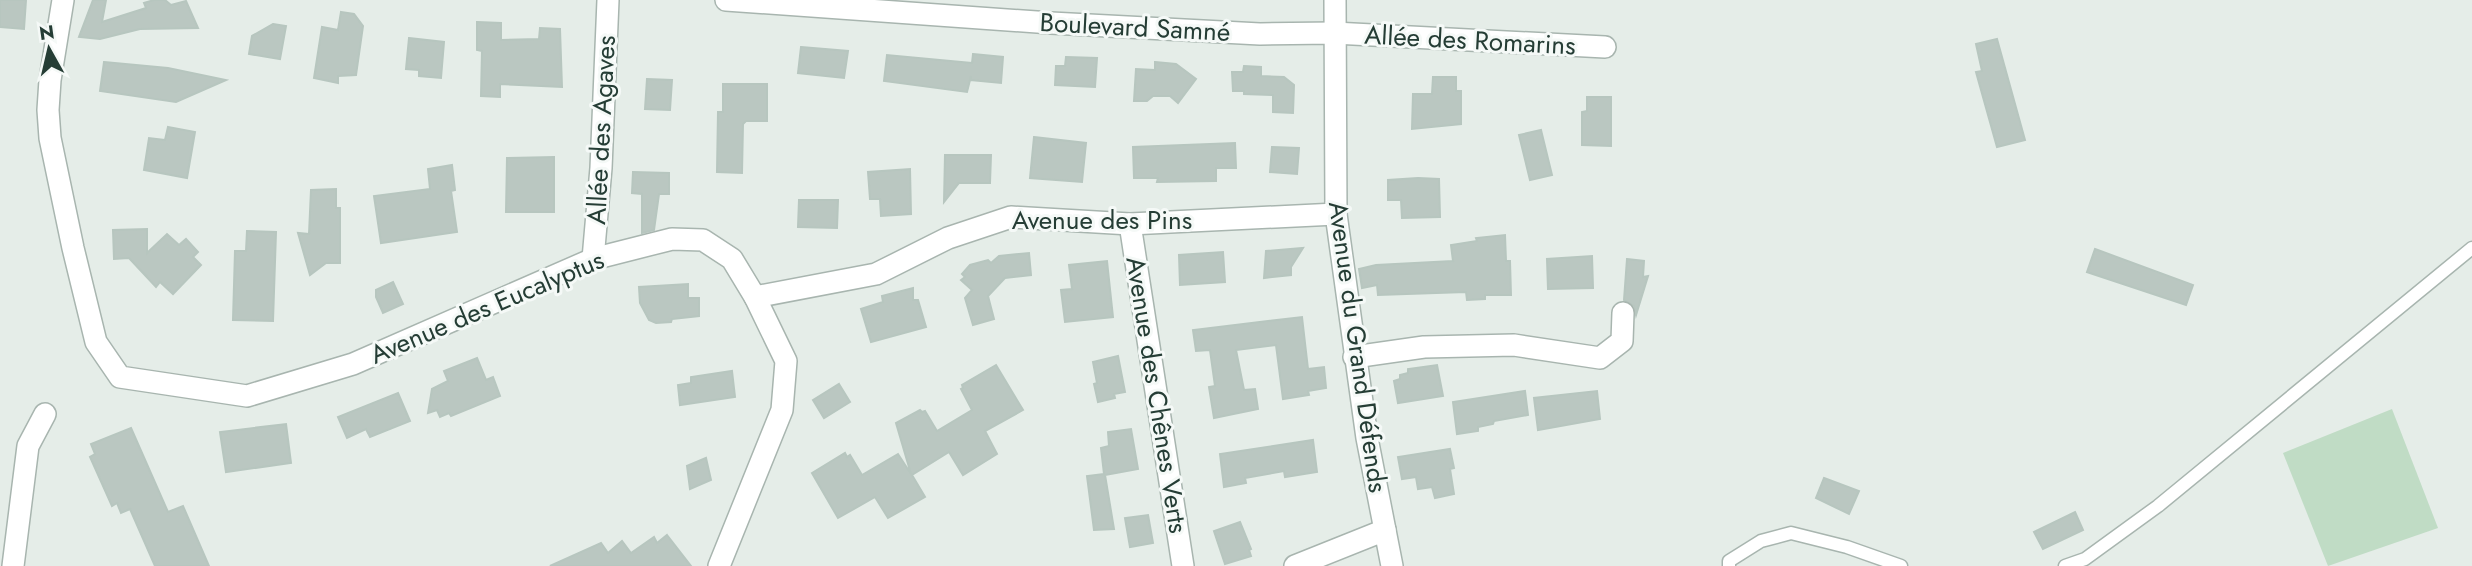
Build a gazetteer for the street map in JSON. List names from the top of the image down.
{
  "streets": {
    "street": [
      "Boulevard Samné",
      "Allée des Romarins",
      "Allée des Agaves",
      "Avenue des Pins",
      "Avenue des Eucalyptus",
      "Avenue du Grand Défends",
      "Avenue des Chênes Verts"
    ]
  },
  "crossings": [
    ["Boulevard Samné", "Allée des Romarins"],
    ["Boulevard Samné", "Avenue du Grand Défends"],
    ["Allée des Romarins", "Avenue du Grand Défends"],
    ["Allée des Agaves", "Avenue des Eucalyptus"],
    ["Avenue des Pins", "Avenue des Eucalyptus"],
    ["Avenue des Pins", "Avenue du Grand Défends"],
    ["Avenue des Pins", "Avenue des Chênes Verts"]
  ],
  "north": "top"
}
